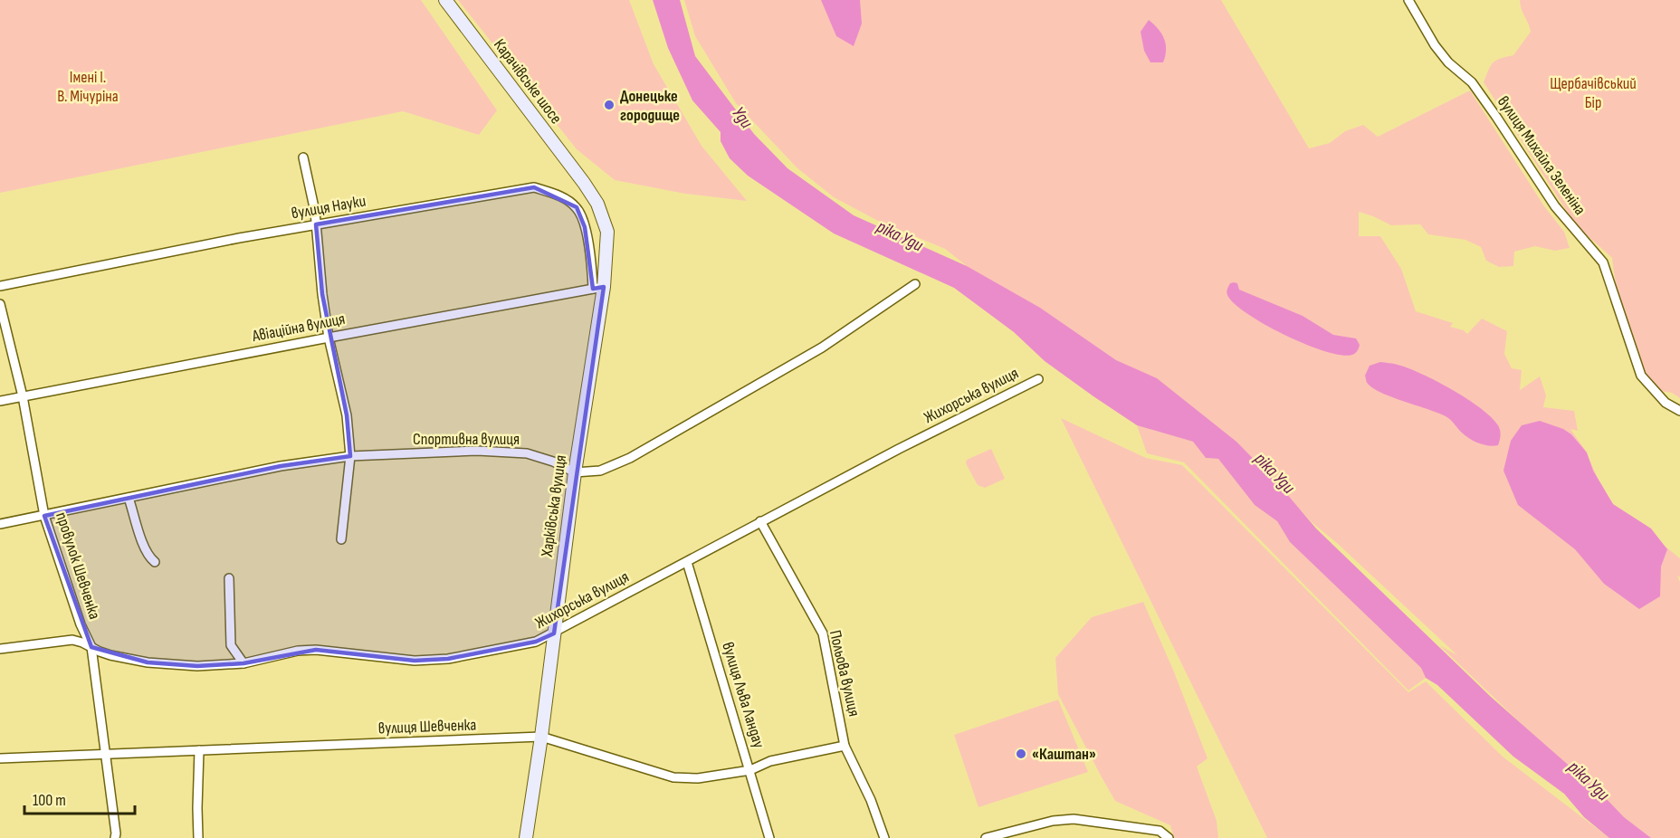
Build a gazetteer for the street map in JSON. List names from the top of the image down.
{
  "streets": {
    "main road": ["Карачівське шосе", "Харківська вулиця"],
    "street": [
      "вулиця Михайла Зеленіна",
      "вулиця Науки",
      "Авіаційна вулиця",
      "Жихорська вулиця",
      "Спортивна вулиця",
      "провулок Шевченка",
      "Польова вулиця",
      "вулиця Льва Ландау",
      "вулиця Шевченка"
    ]
  },
  "crossings": [
    ["Карачівське шосе", "Харківська вулиця"],
    ["вулиця Науки", "Авіаційна вулиця"],
    ["вулиця Науки", "Харківська вулиця"],
    ["Авіаційна вулиця", "Харківська вулиця"],
    ["Авіаційна вулиця", "провулок Шевченка"],
    ["Жихорська вулиця", "Харківська вулиця"],
    ["Жихорська вулиця", "провулок Шевченка"],
    ["Жихорська вулиця", "Польова вулиця"],
    ["Жихорська вулиця", "вулиця Льва Ландау"],
    ["Спортивна вулиця", "Харківська вулиця"],
    ["Спортивна вулиця", "провулок Шевченка"],
    ["Харківська вулиця", "вулиця Шевченка"],
    ["провулок Шевченка", "вулиця Шевченка"],
    ["Польова вулиця", "вулиця Шевченка"],
    ["вулиця Льва Ландау", "вулиця Шевченка"]
  ],
  "water": ["Уди", "ріка Уди"],
  "parks": ["Імені І. В. Мічуріна", "Щербачівський Бір"],
  "places": ["Донецьке городище", "«Каштан»"],
  "scale_bar": "100 m"
}
